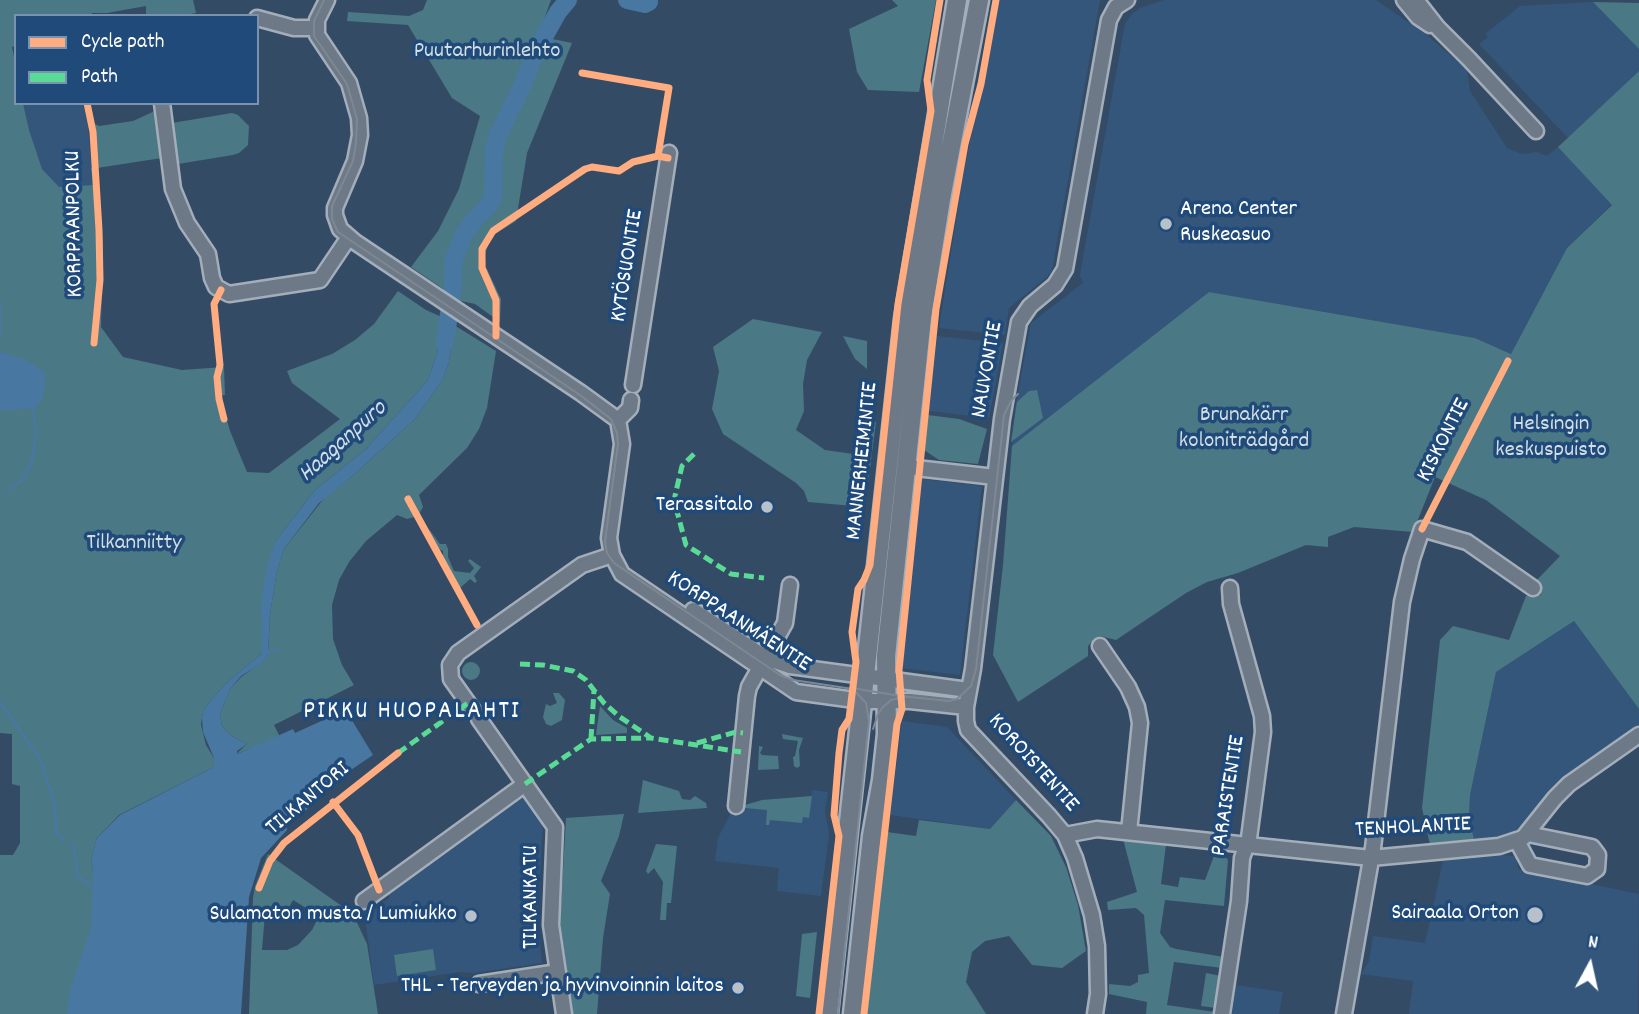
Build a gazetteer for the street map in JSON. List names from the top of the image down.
{
  "streets": {
    "main road": ["MANNERHEIMINTIE"],
    "street": [
      "KYTÖSUONTIE",
      "NAUVONTIE",
      "KORPPAANMÄENTIE",
      "KOROISTENTIE",
      "PARAISTENTIE",
      "TENHOLANTIE",
      "TILKANKATU"
    ],
    "cycle path": ["KORPPAANPOLKU", "KISKONTIE", "TILKANTORI"]
  },
  "crossings": [
    ["NAUVONTIE", "KOROISTENTIE"],
    ["MANNERHEIMINTIE", "KORPPAANMÄENTIE"],
    ["MANNERHEIMINTIE", "KOROISTENTIE"],
    ["KORPPAANMÄENTIE", "KOROISTENTIE"],
    ["KORPPAANMÄENTIE", "TILKANKATU"],
    ["KOROISTENTIE", "TENHOLANTIE"],
    ["PARAISTENTIE", "TENHOLANTIE"]
  ],
  "districts": ["PIKKU HUOPALAHTI"],
  "water": ["Haaganpuro"],
  "parks": [
    "Puutarhurinlehto",
    "Brunakärr koloniträdgård",
    "Helsingin keskuspuisto",
    "Tilkanniitty"
  ],
  "places": [
    "Arena Center Ruskeasuo",
    "Terassitalo",
    "Sairaala Orton",
    "Sulamaton musta / Lumiukko",
    "THL - Terveyden ja hyvinvoinnin laitos"
  ],
  "legend": ["Cycle path", "Path"],
  "north": "top"
}
